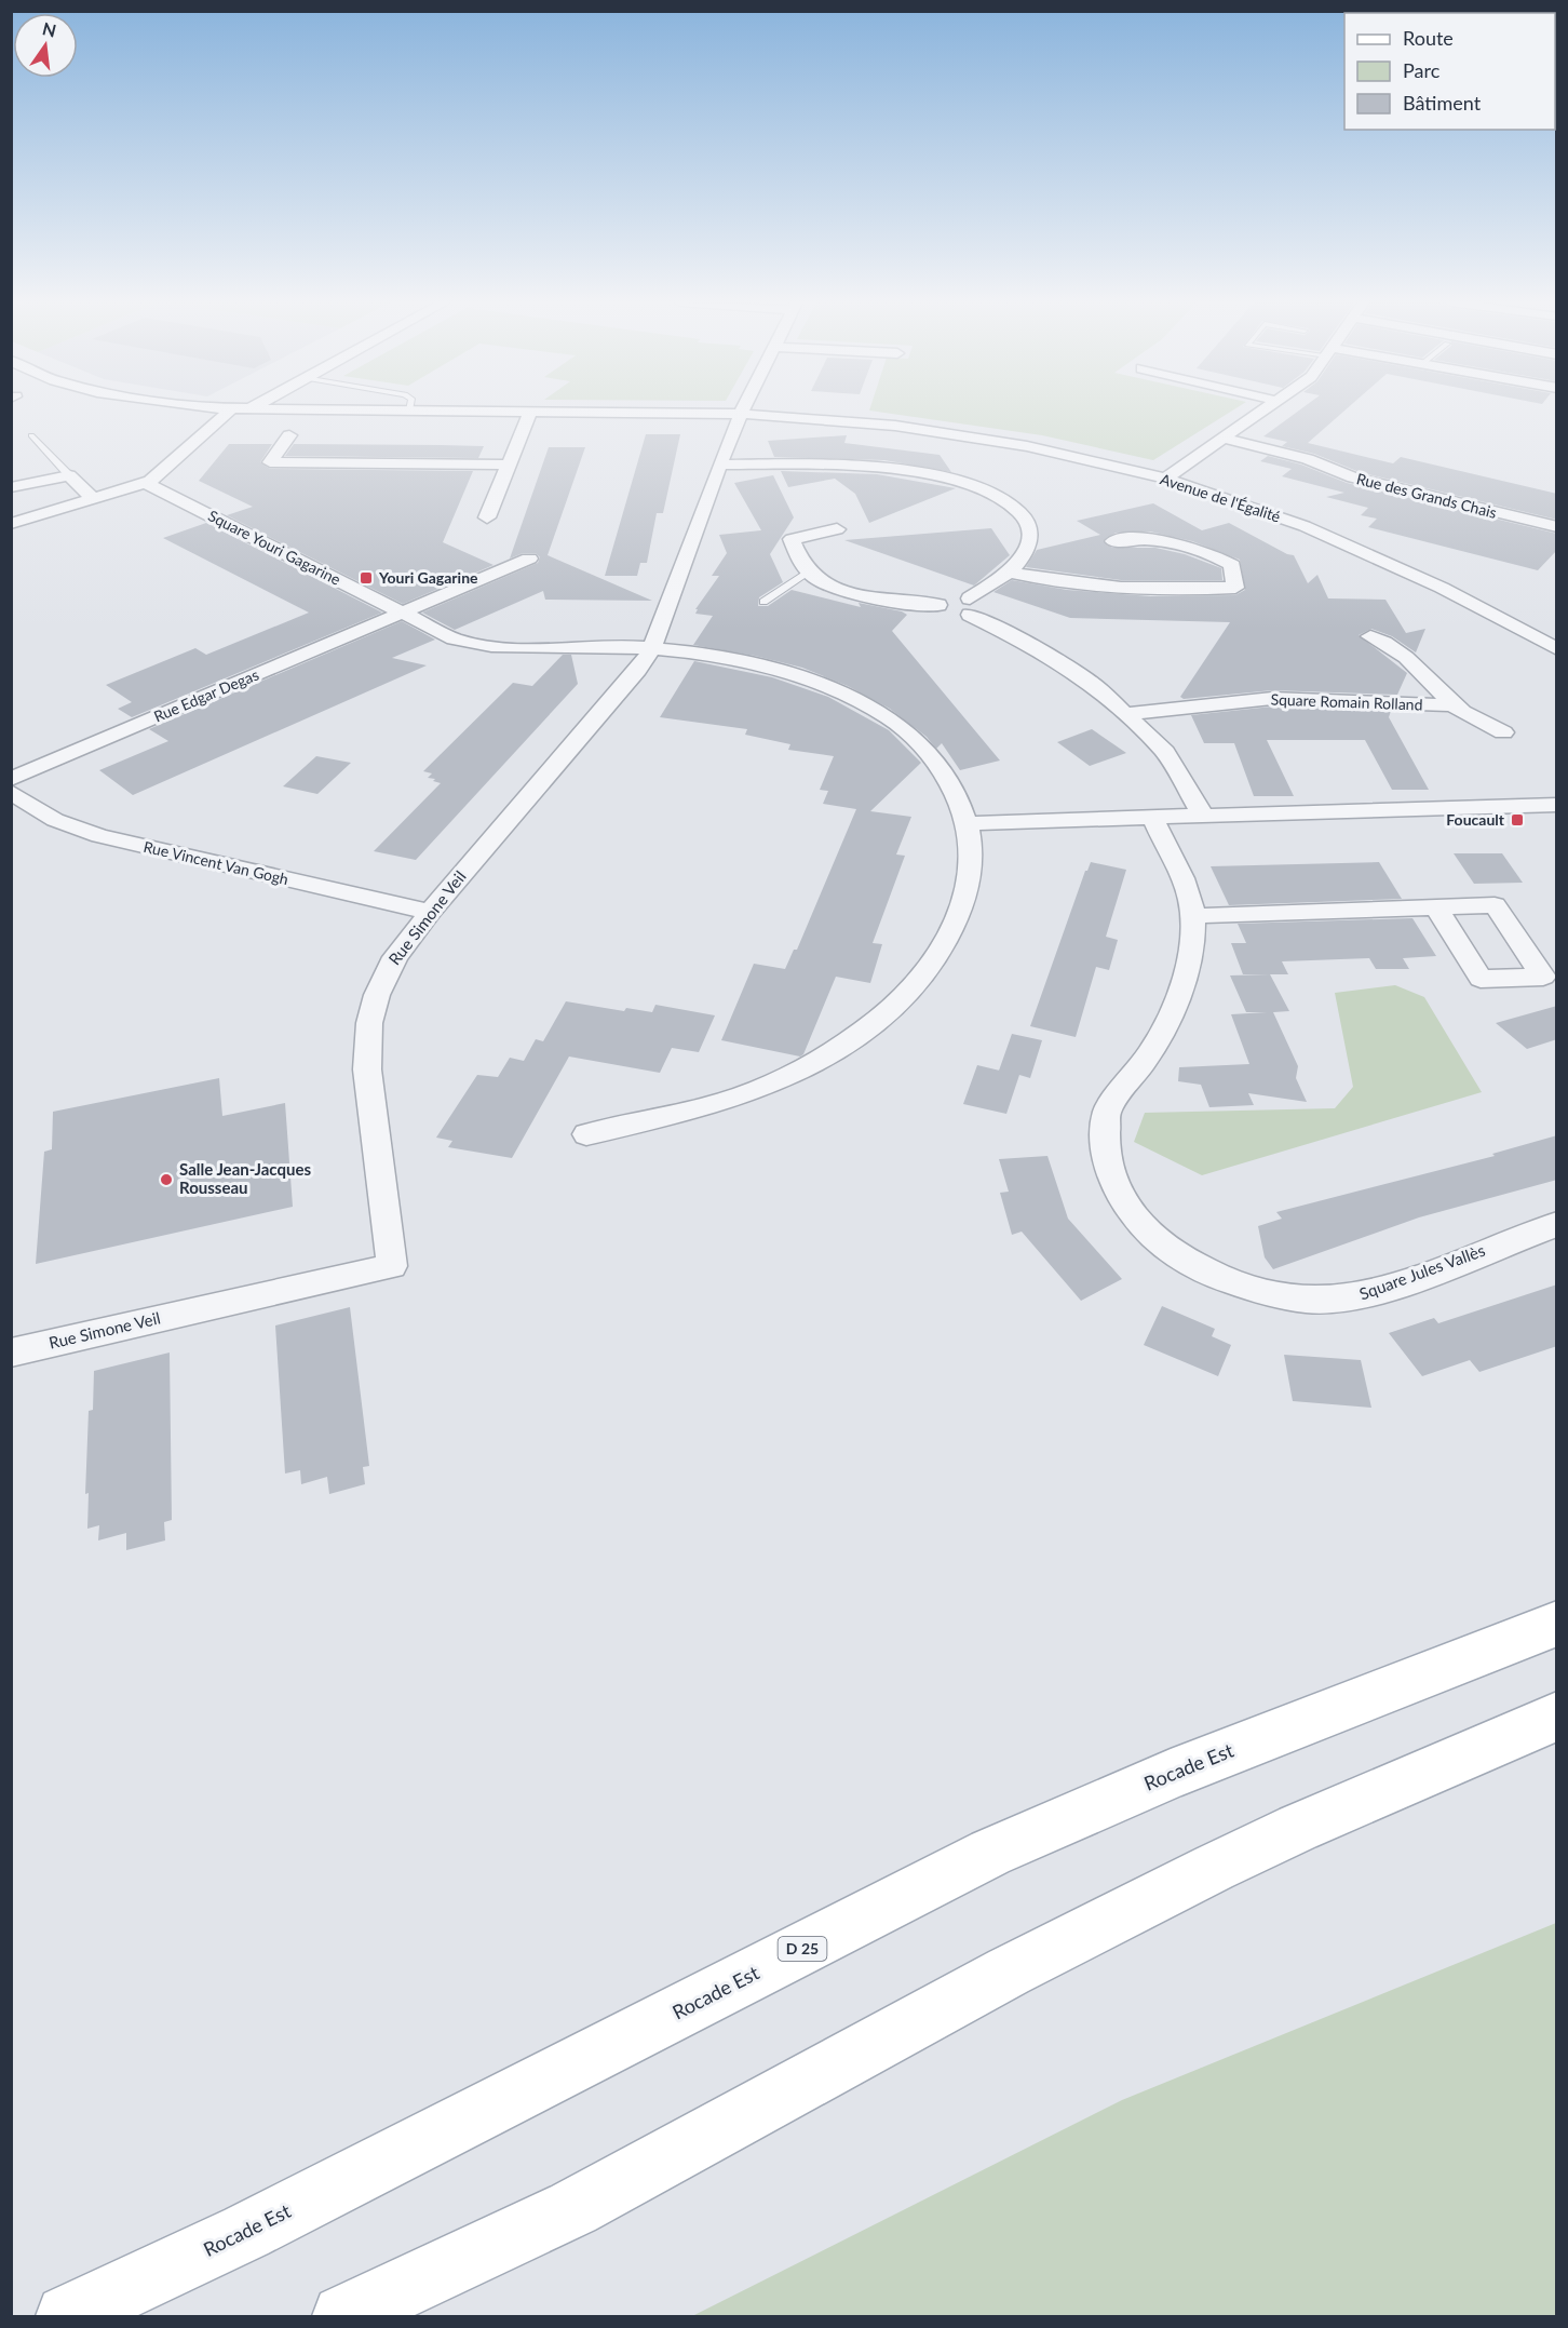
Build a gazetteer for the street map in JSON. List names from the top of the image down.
{
  "streets": {
    "main road": ["Rocade Est", "D 25"],
    "street": [
      "Rue des Grands Chais",
      "Avenue de l'Égalité",
      "Square Youri Gagarine",
      "Rue Edgar Degas",
      "Square Romain Rolland",
      "Rue Vincent Van Gogh",
      "Rue Simone Veil",
      "Square Jules Vallès"
    ]
  },
  "crossings": [
    ["Avenue de l'Égalité", "Rue Simone Veil"],
    ["Square Youri Gagarine", "Rue Edgar Degas"],
    ["Square Youri Gagarine", "Rue Simone Veil"],
    ["Rue Vincent Van Gogh", "Rue Simone Veil"]
  ],
  "places": {
    "transit": ["Youri Gagarine", "Foucault"],
    "other": ["Salle Jean-Jacques Rousseau"]
  },
  "legend": ["Route", "Parc", "Bâtiment"],
  "north": "top"
}
